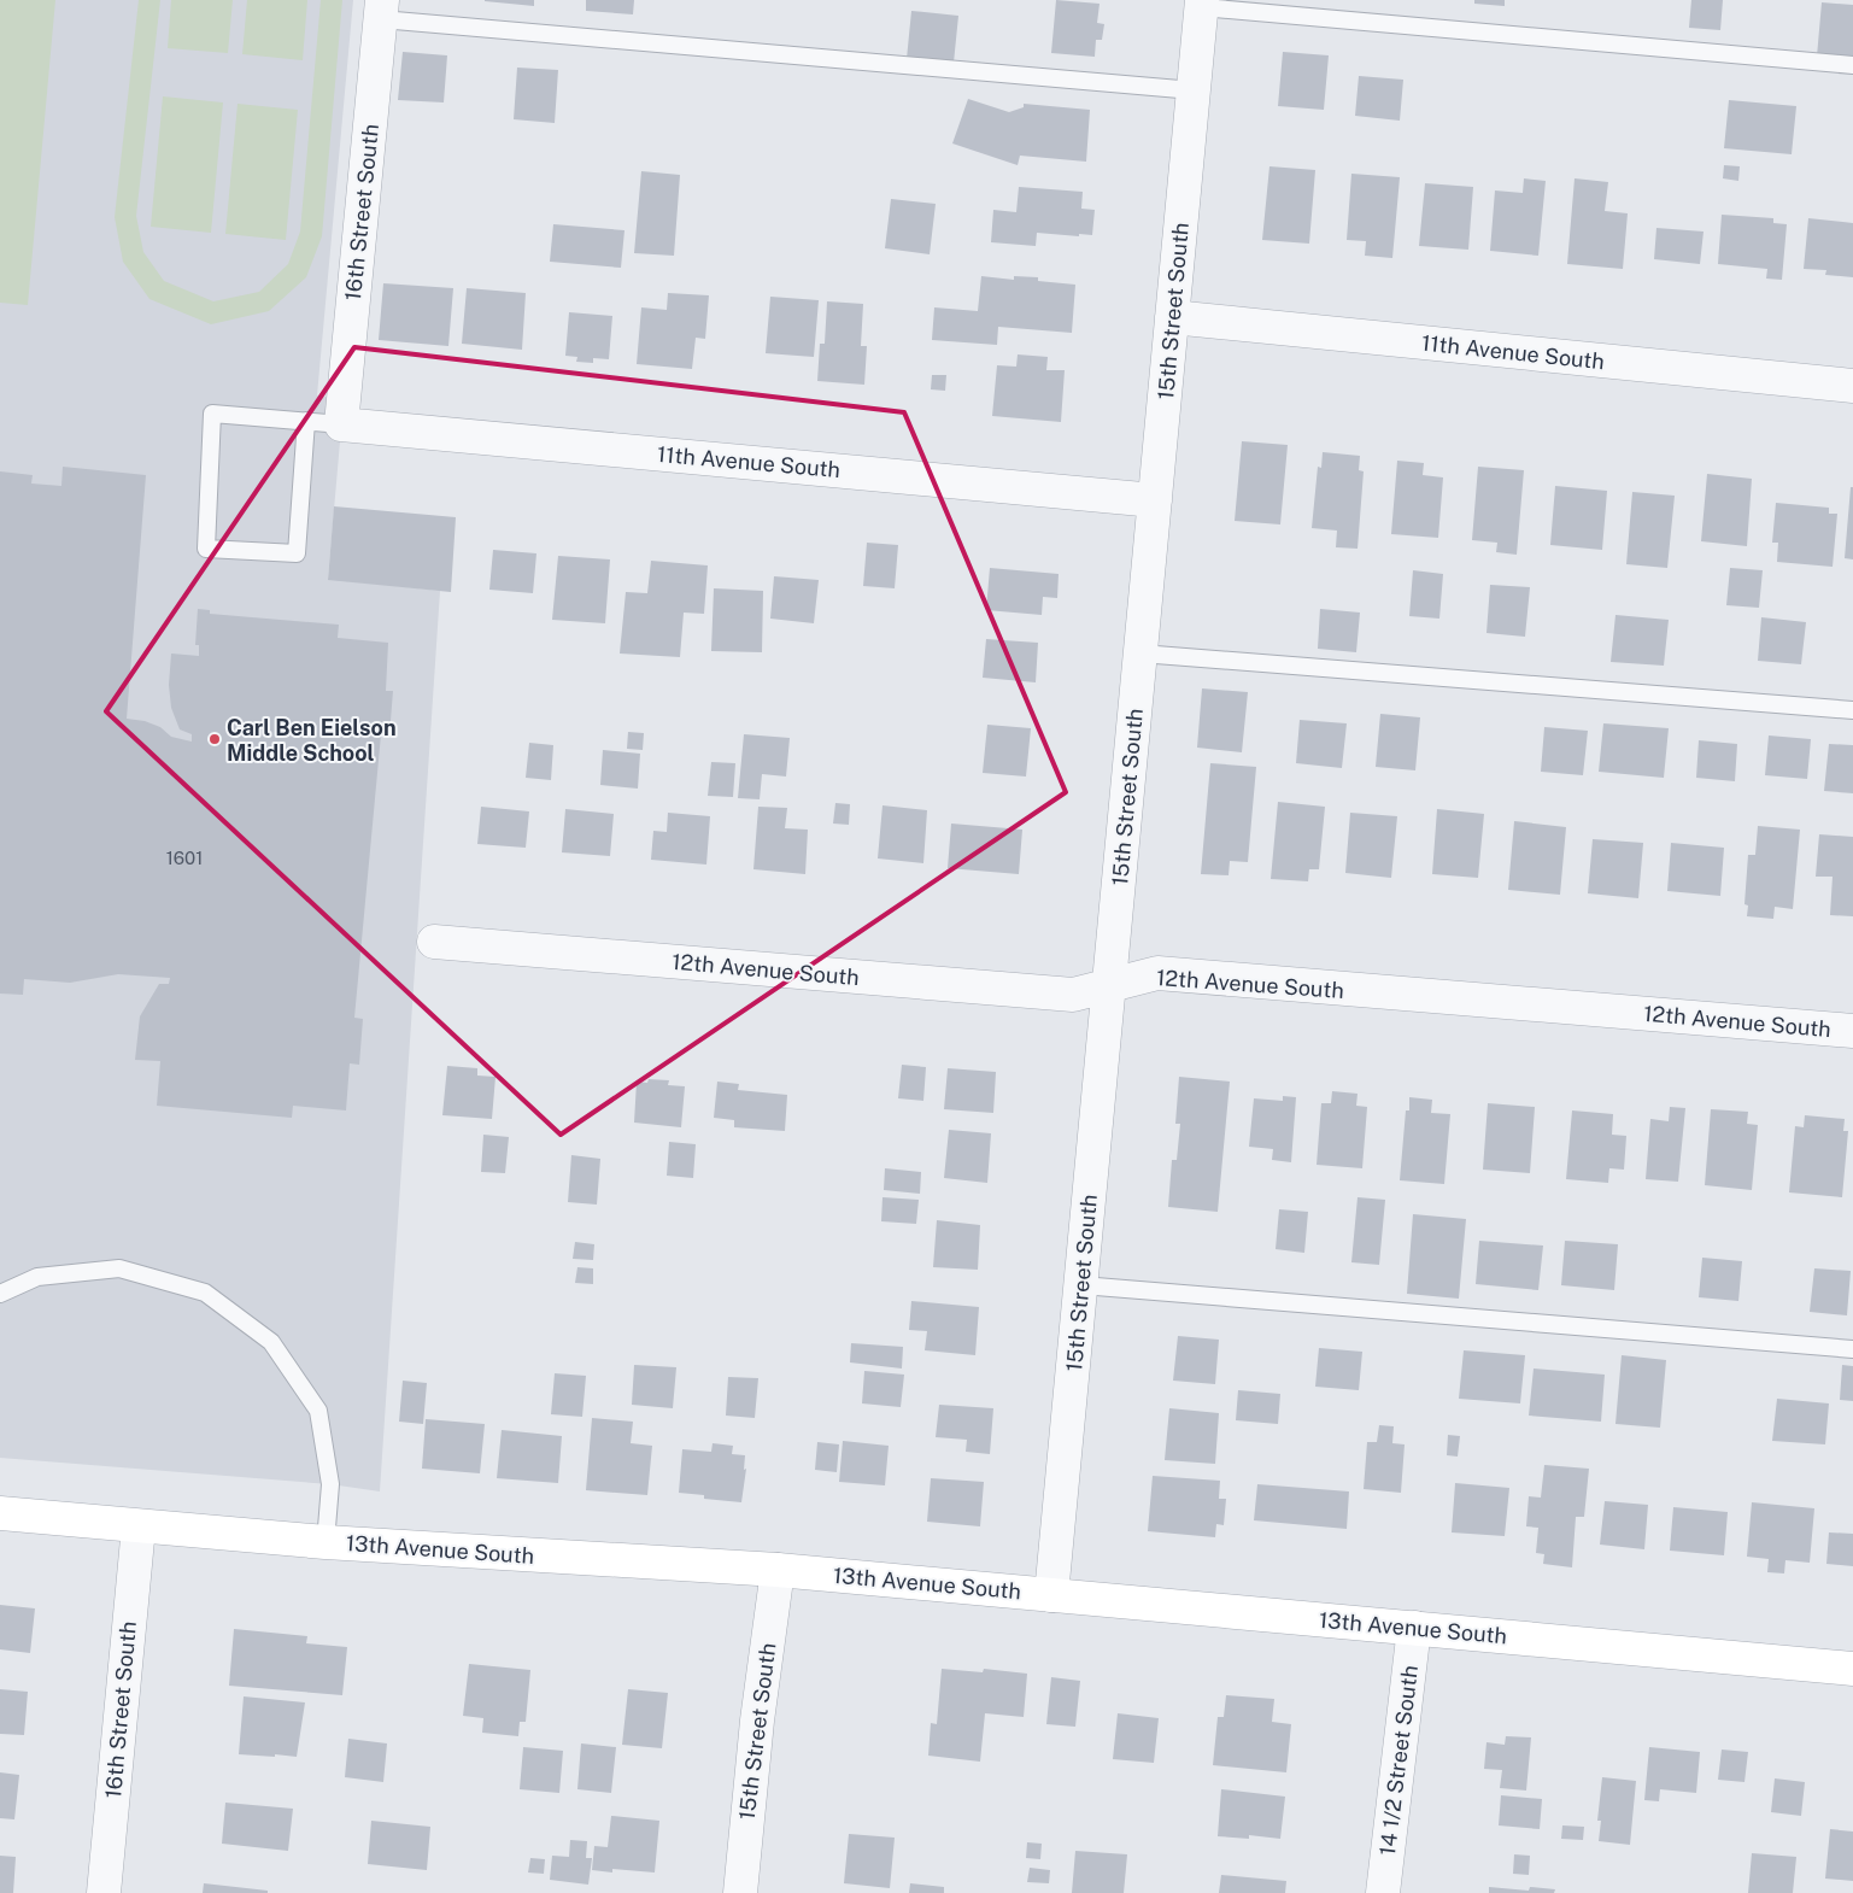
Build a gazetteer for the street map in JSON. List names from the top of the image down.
{
  "streets": {
    "main road": ["13th Avenue South"],
    "street": [
      "16th Street South",
      "15th Street South",
      "11th Avenue South",
      "12th Avenue South",
      "14 1/2 Street South"
    ]
  },
  "crossings": [
    ["16th Street South", "11th Avenue South"],
    ["16th Street South", "13th Avenue South"],
    ["15th Street South", "11th Avenue South"],
    ["15th Street South", "12th Avenue South"],
    ["15th Street South", "13th Avenue South"],
    ["13th Avenue South", "14 1/2 Street South"]
  ],
  "places": ["Carl Ben Eielson Middle School"],
  "house_numbers": ["1601"]
}
